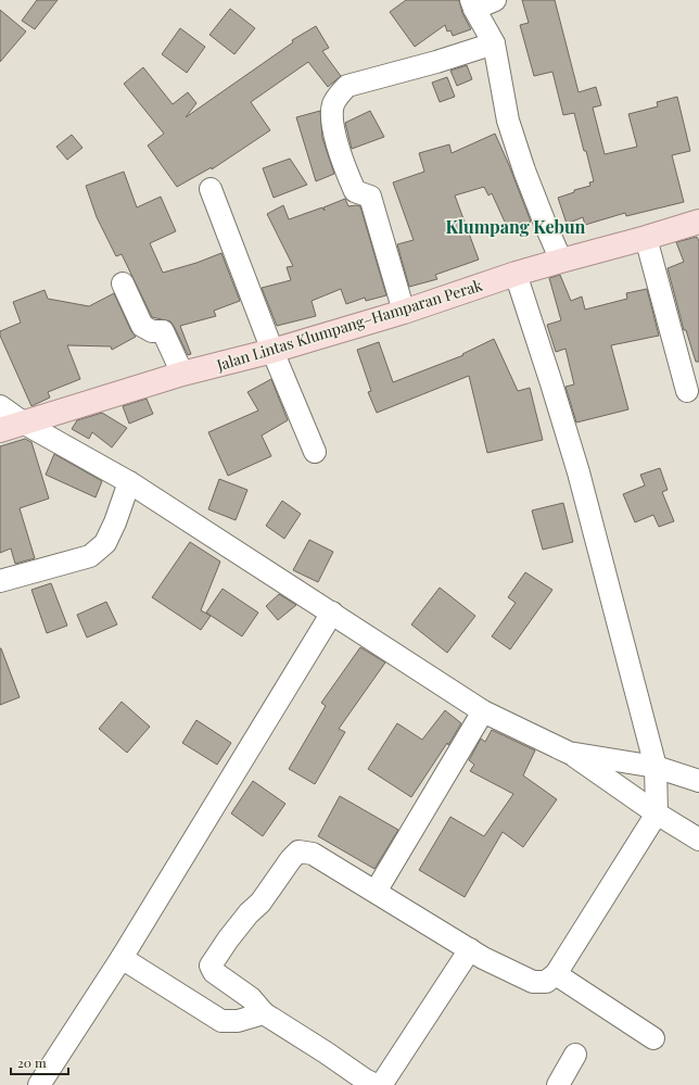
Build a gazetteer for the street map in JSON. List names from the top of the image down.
{
  "streets": {
    "main road": ["Jalan Lintas Klumpang–Hamparan Perak"]
  },
  "districts": ["Klumpang Kebun"],
  "scale_bar": "20 m"
}
